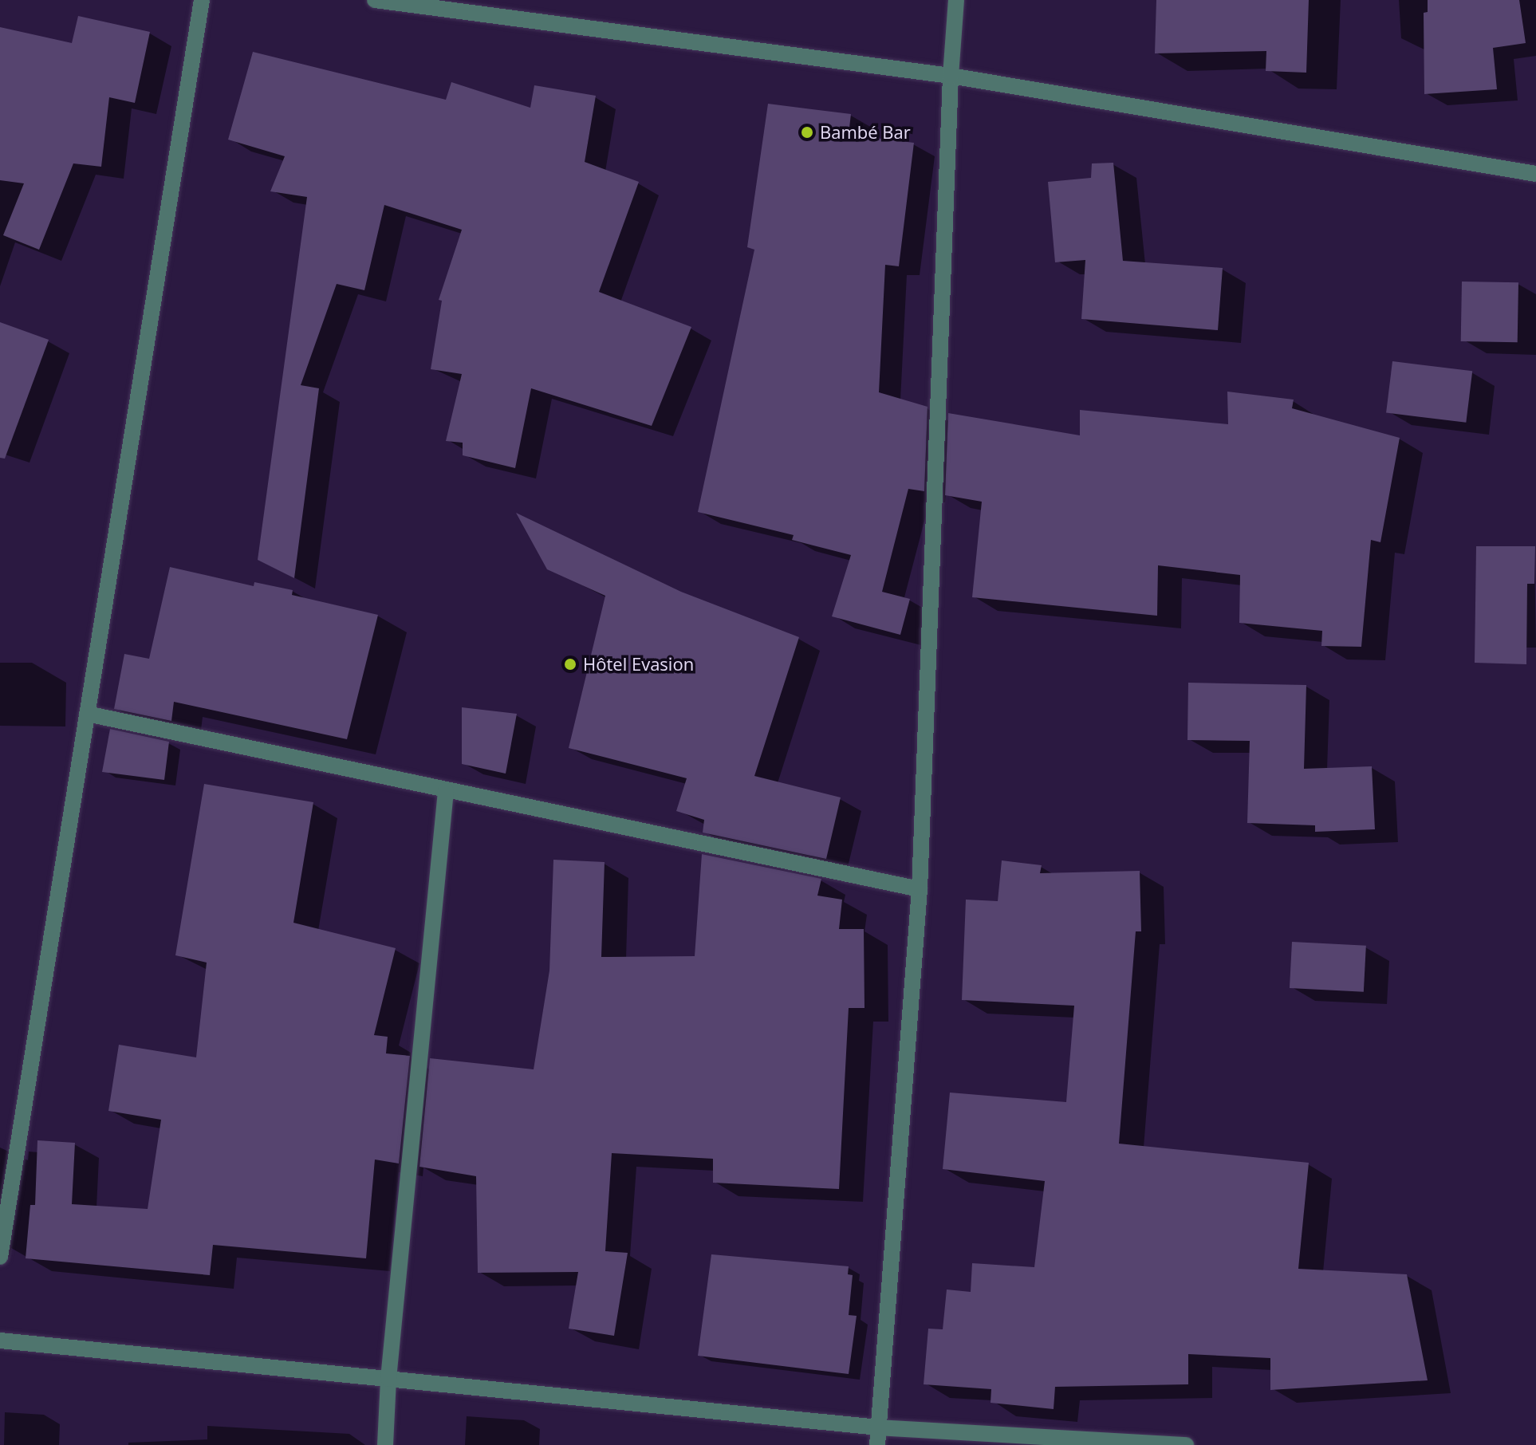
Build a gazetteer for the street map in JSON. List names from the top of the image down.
{
  "places": ["Bambé Bar", "Hôtel Evasion"]
}
